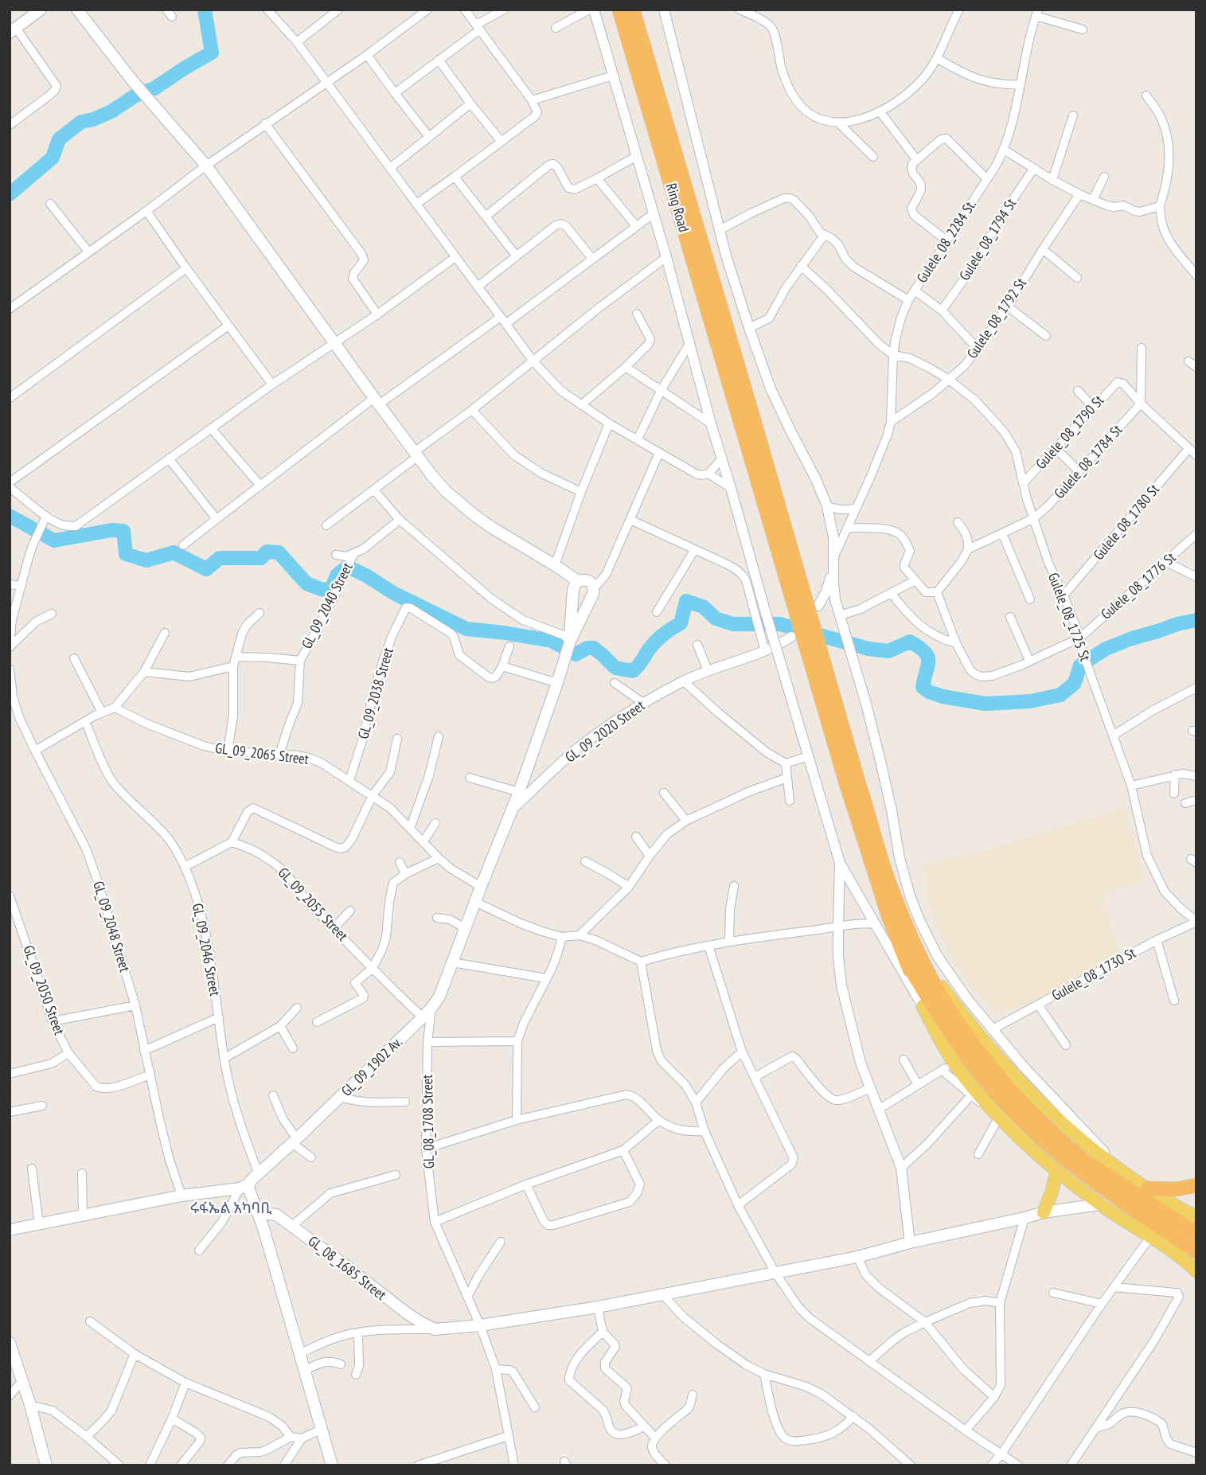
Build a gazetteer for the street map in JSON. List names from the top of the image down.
{
  "streets": {
    "highway": ["Ring Road"],
    "main road": ["GL_09_1902 Av.", "GL_08_1685 Street"],
    "street": [
      "Gulele_08_1794 St",
      "Gulele_08_2284 St.",
      "Gulele_08_1792 St",
      "Gulele_08_1790 St",
      "Gulele_08_1784 St",
      "Gulele_08_1780 St",
      "Gulele_08_1776 St",
      "GL_09_2040 Street",
      "Gulele_08_1725 St",
      "GL_09_2038 Street",
      "GL_09_2020 Street",
      "GL_09_2065 Street",
      "GL_09_2055 Street",
      "GL_09_2048 Street",
      "GL_09_2046 Street",
      "Gulele_08_1730 St",
      "GL_09_2050 Street",
      "GL_08_1708 Street"
    ]
  },
  "crossings": [
    ["Gulele_08_2284 St.", "Gulele_08_1792 St"],
    ["Gulele_08_2284 St.", "Gulele_08_1725 St"],
    ["Gulele_08_1792 St", "Gulele_08_1725 St"],
    ["Gulele_08_1790 St", "Gulele_08_1784 St"],
    ["Gulele_08_1790 St", "Gulele_08_1725 St"],
    ["Gulele_08_1784 St", "Gulele_08_1725 St"],
    ["Gulele_08_1780 St", "Gulele_08_1725 St"],
    ["Gulele_08_1776 St", "Gulele_08_1725 St"],
    ["GL_09_2040 Street", "GL_09_2065 Street"],
    ["Gulele_08_1725 St", "Gulele_08_1730 St"],
    ["GL_09_2038 Street", "GL_09_2065 Street"],
    ["GL_09_2020 Street", "GL_09_1902 Av."],
    ["GL_09_2065 Street", "GL_09_1902 Av."],
    ["GL_09_2055 Street", "GL_09_1902 Av."],
    ["GL_09_2048 Street", "GL_09_2050 Street"],
    ["GL_09_2046 Street", "GL_09_1902 Av."],
    ["GL_09_1902 Av.", "GL_08_1708 Street"]
  ],
  "districts": ["ሩፋኤል አካባቢ"]
}
